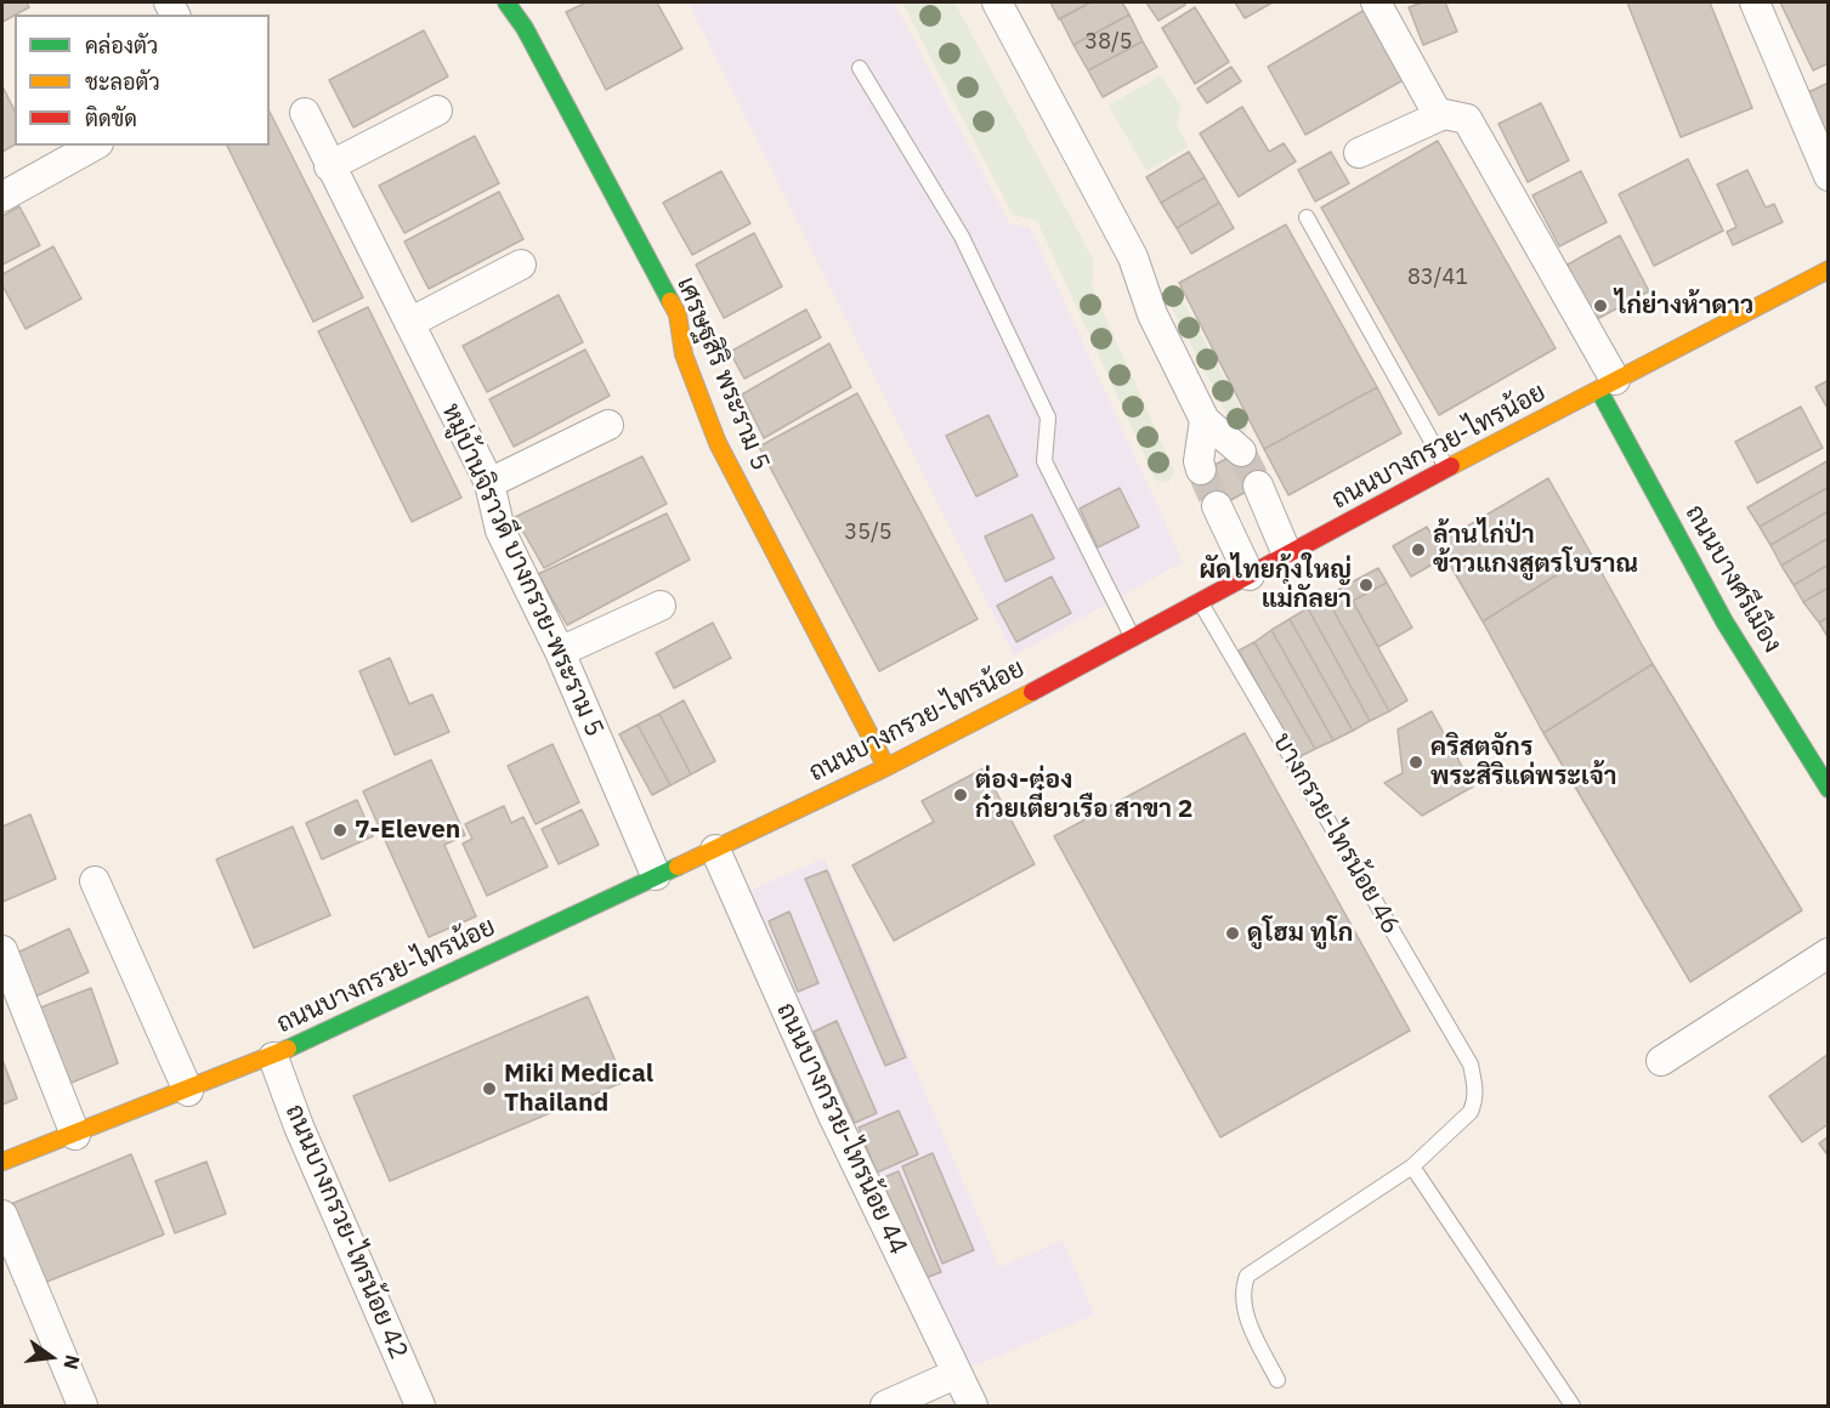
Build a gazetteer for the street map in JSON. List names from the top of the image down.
{
  "streets": {
    "main road": ["เศรษฐสิริ พระราม 5", "ถนนบางกรวย-ไทรน้อย", "ถนนบางศรีเมือง"],
    "street": ["หมู่บ้านจิราวดี บางกรวย-พระราม 5", "ถนนบางกรวย-ไทรน้อย 44", "ถนนบางกรวย-ไทรน้อย 42"],
    "lane": ["บางกรวย-ไทรน้อย 46"]
  },
  "crossings": [
    ["เศรษฐสิริ พระราม 5", "ถนนบางกรวย-ไทรน้อย"],
    ["ถนนบางกรวย-ไทรน้อย", "หมู่บ้านจิราวดี บางกรวย-พระราม 5"],
    ["ถนนบางกรวย-ไทรน้อย", "ถนนบางศรีเมือง"],
    ["ถนนบางกรวย-ไทรน้อย", "บางกรวย-ไทรน้อย 46"],
    ["ถนนบางกรวย-ไทรน้อย", "ถนนบางกรวย-ไทรน้อย 44"],
    ["ถนนบางกรวย-ไทรน้อย", "ถนนบางกรวย-ไทรน้อย 42"]
  ],
  "places": [
    "ไก่ย่างห้าดาว",
    "ล้านไก่ป่า ข้าวแกงสูตรโบราณ",
    "ผัดไทยกุ้งใหญ่ แม่กัลยา",
    "คริสตจักร พระสิริแด่พระเจ้า",
    "ต่อง-ต่อง ก๋วยเตี๋ยวเรือ สาขา 2",
    "7-Eleven",
    "ดูโฮม ทูโก",
    "Miki Medical Thailand"
  ],
  "house_numbers": ["38/5", "83/41", "35/5"],
  "legend": ["คล่องตัว", "ชะลอตัว", "ติดขัด"],
  "north": "right"
}
